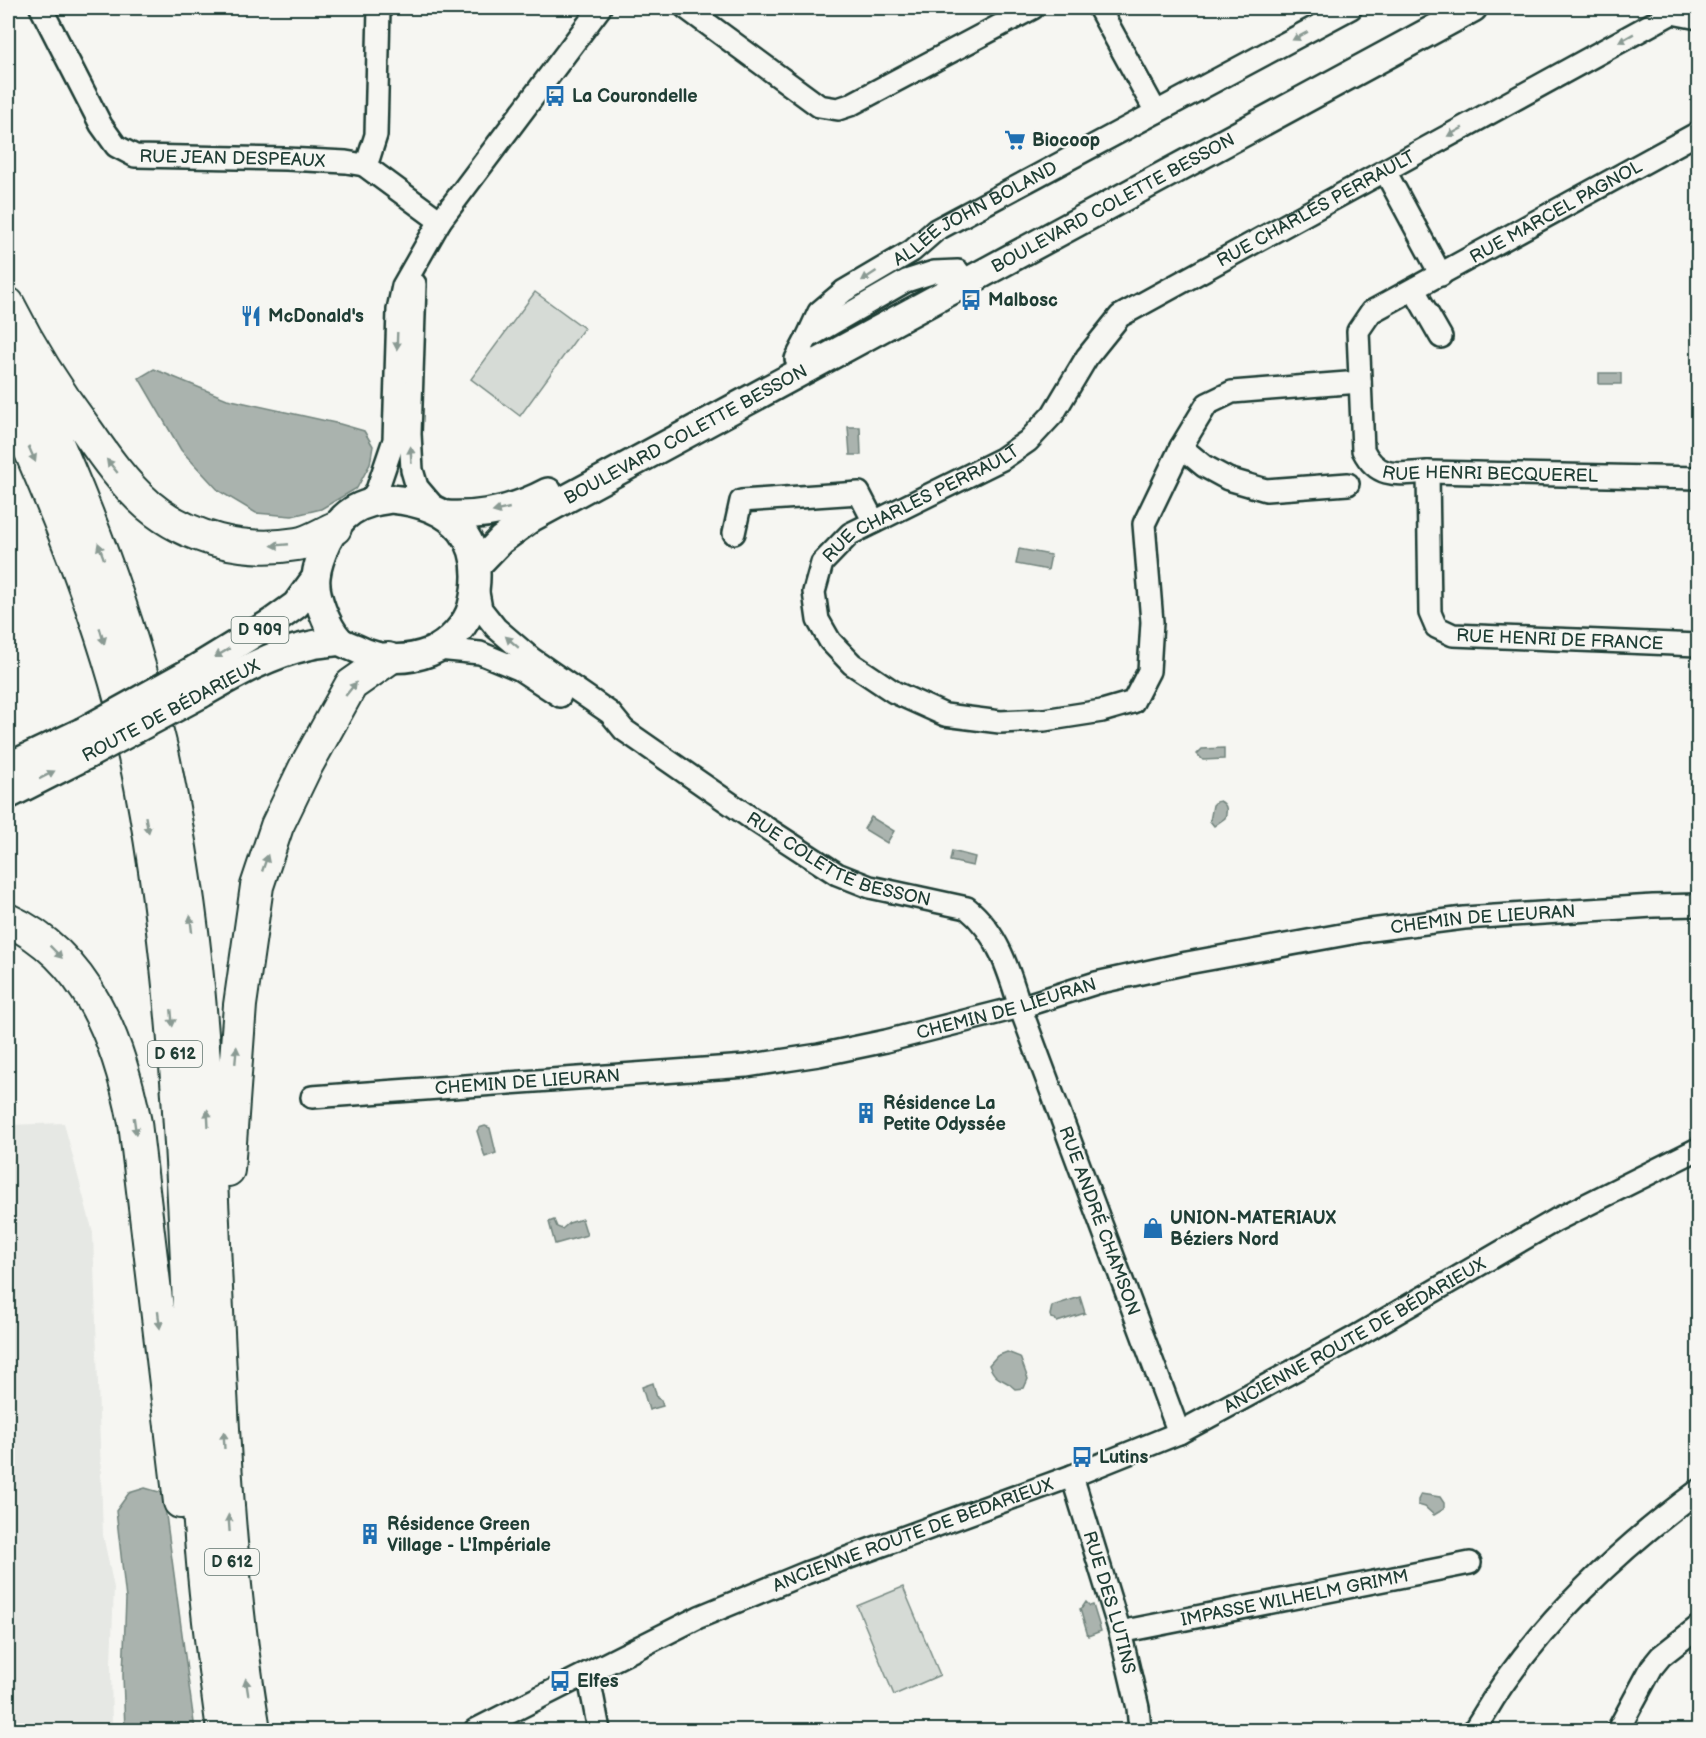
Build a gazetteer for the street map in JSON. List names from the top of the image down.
{
  "streets": {
    "highway": ["D 612"],
    "main road": ["BOULEVARD COLETTE BESSON", "D 909", "ROUTE DE BÉDARIEUX"],
    "street": [
      "RUE JEAN DESPEAUX",
      "RUE CHARLES PERRAULT",
      "RUE MARCEL PAGNOL",
      "ALLÉE JOHN BOLAND",
      "RUE HENRI BECQUEREL",
      "RUE HENRI DE FRANCE",
      "RUE COLETTE BESSON",
      "CHEMIN DE LIEURAN",
      "RUE ANDRÉ CHAMSON",
      "ANCIENNE ROUTE DE BÉDARIEUX",
      "IMPASSE WILHELM GRIMM",
      "RUE DES LUTINS"
    ]
  },
  "crossings": [
    ["BOULEVARD COLETTE BESSON", "ALLÉE JOHN BOLAND"],
    ["BOULEVARD COLETTE BESSON", "ROUTE DE BÉDARIEUX"],
    ["BOULEVARD COLETTE BESSON", "RUE COLETTE BESSON"],
    ["RUE CHARLES PERRAULT", "RUE MARCEL PAGNOL"],
    ["RUE CHARLES PERRAULT", "RUE HENRI BECQUEREL"],
    ["RUE MARCEL PAGNOL", "RUE HENRI BECQUEREL"],
    ["RUE HENRI BECQUEREL", "RUE HENRI DE FRANCE"],
    ["ROUTE DE BÉDARIEUX", "RUE COLETTE BESSON"],
    ["RUE COLETTE BESSON", "CHEMIN DE LIEURAN"],
    ["RUE COLETTE BESSON", "RUE ANDRÉ CHAMSON"],
    ["CHEMIN DE LIEURAN", "RUE ANDRÉ CHAMSON"],
    ["RUE ANDRÉ CHAMSON", "ANCIENNE ROUTE DE BÉDARIEUX"],
    ["ANCIENNE ROUTE DE BÉDARIEUX", "RUE DES LUTINS"],
    ["IMPASSE WILHELM GRIMM", "RUE DES LUTINS"]
  ],
  "places": {
    "bus stop": [
      "La Courondelle",
      "Malbosc",
      "Lutins",
      "Elfes"
    ],
    "supermarket": ["Biocoop"],
    "restaurant": ["McDonald's"],
    "building": ["Résidence La Petite Odyssée", "Résidence Green Village - L'Impériale"],
    "shop": ["UNION-MATERIAUX Béziers Nord"]
  }
}
